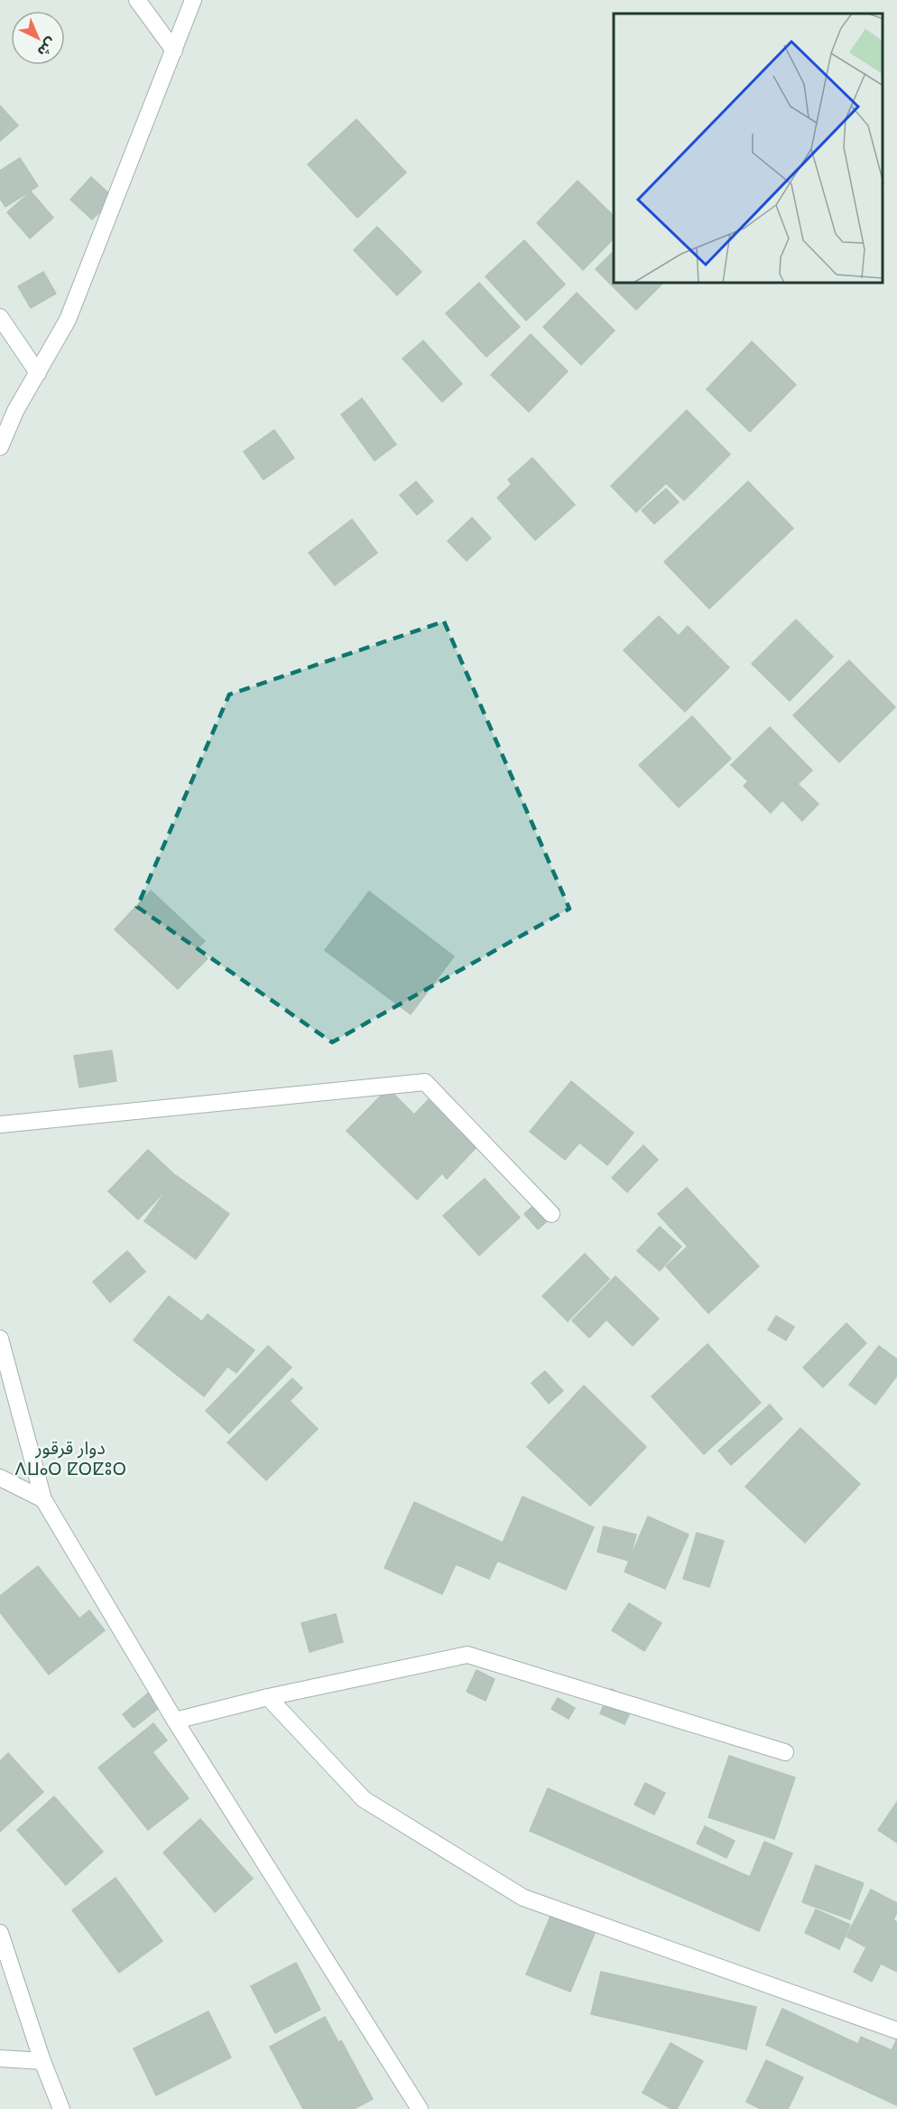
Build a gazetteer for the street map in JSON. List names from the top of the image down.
{
  "districts": ["دوار قرقور ⴷⵡⴰⵔ ⵇⵔⵇⵓⵔ"],
  "north": "bottom right"
}
